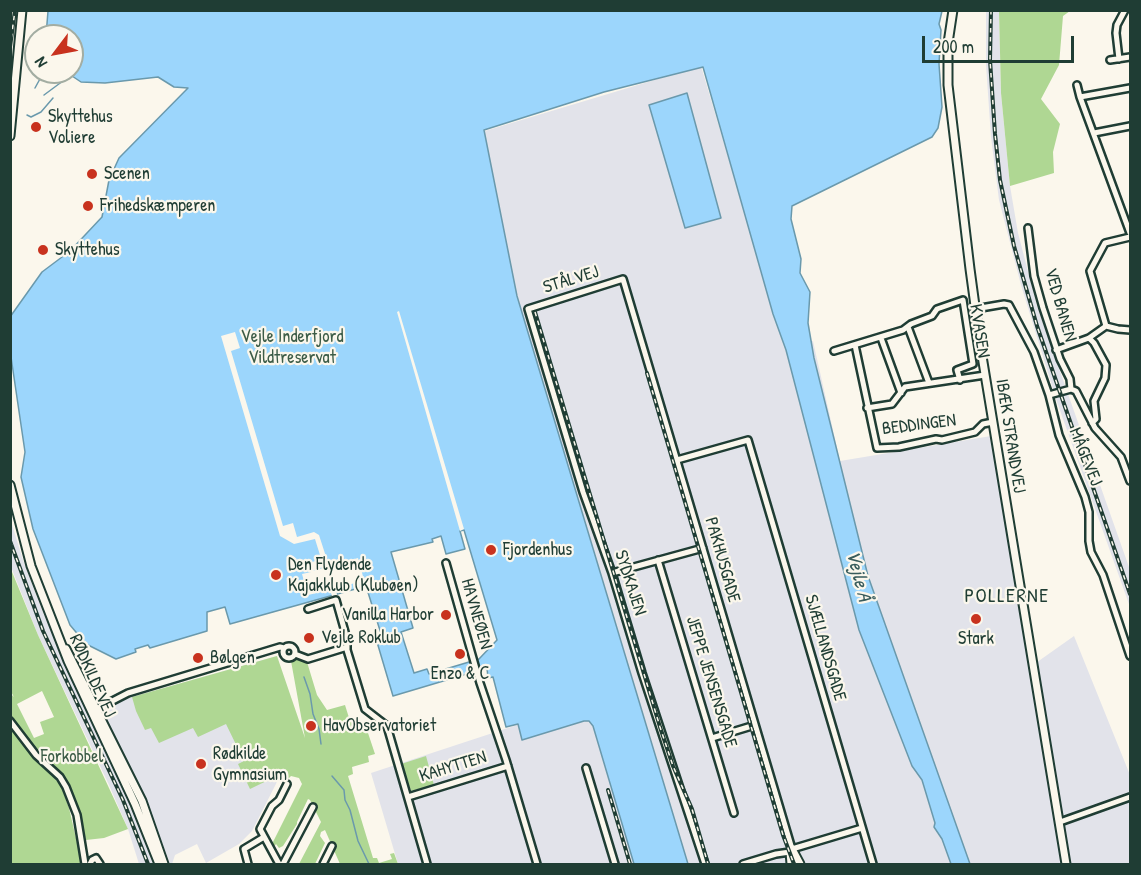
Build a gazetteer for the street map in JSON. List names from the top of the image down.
{
  "streets": {
    "street": [
      "STÅLVEJ",
      "VED BANEN",
      "KVASEN",
      "BEDDINGEN",
      "IBÆK STRANDVEJ",
      "MÅGEVEJ",
      "PAKHUSGADE",
      "SYDKAJEN",
      "HAVNEØEN",
      "SJÆLLANDSGADE",
      "RØDKILDEVEJ",
      "JEPPE JENSENSGADE",
      "KAHYTTEN"
    ]
  },
  "crossings": [
    ["STÅLVEJ", "PAKHUSGADE"],
    ["STÅLVEJ", "SYDKAJEN"],
    ["KVASEN", "BEDDINGEN"],
    ["BEDDINGEN", "IBÆK STRANDVEJ"],
    ["IBÆK STRANDVEJ", "MÅGEVEJ"],
    ["PAKHUSGADE", "SJÆLLANDSGADE"],
    ["HAVNEØEN", "KAHYTTEN"]
  ],
  "districts": ["POLLERNE"],
  "water": ["Vejle Å"],
  "parks": ["Vejle Inderfjord Vildtreservat", "Forkobbel"],
  "places": [
    "Skyttehus Voliere",
    "Scenen",
    "Frihedskæmperen",
    "Skyttehus",
    "Fjordenhus",
    "Den Flydende Kajakklub (Klubøen)",
    "Vanilla Harbor",
    "Stark",
    "Vejle Roklub",
    "Enzo & C",
    "Bølgen",
    "HavObservatoriet",
    "Rødkilde Gymnasium"
  ],
  "scale_bar": "200 m",
  "north": "bottom left"
}
